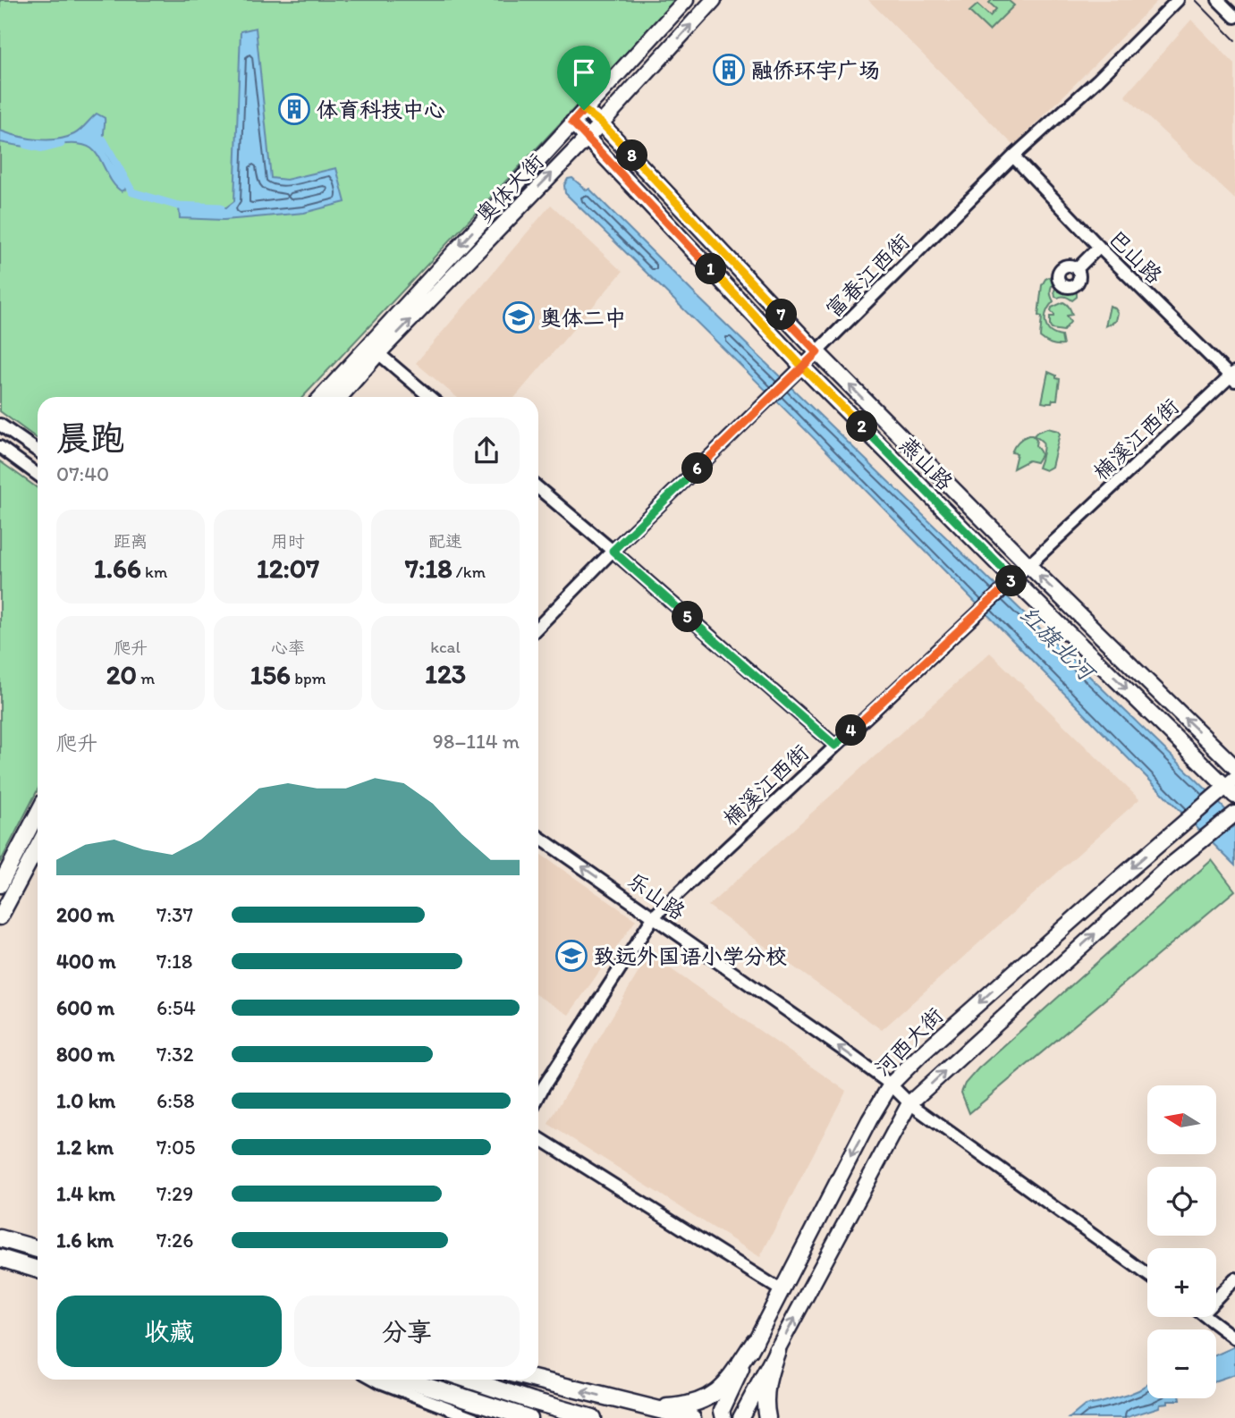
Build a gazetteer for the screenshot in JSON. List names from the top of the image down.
{
  "streets": {
    "main road": ["奥体大街", "燕山路", "河西大街"],
    "street": [
      "巴山路",
      "富春江西街",
      "楠溪江西街",
      "乐山路"
    ]
  },
  "crossings": [
    ["奥体大街", "燕山路"],
    ["巴山路", "富春江西街"],
    ["巴山路", "楠溪江西街"],
    ["富春江西街", "燕山路"],
    ["楠溪江西街", "燕山路"],
    ["楠溪江西街", "乐山路"],
    ["燕山路", "河西大街"],
    ["乐山路", "河西大街"]
  ],
  "one_way": ["乐山路"],
  "water": ["红旗北河"],
  "places": {
    "building": ["融侨环宇广场", "体育科技中心"],
    "school or university": ["奥体二中", "致远外国语小学分校"]
  },
  "north": "left",
  "page": {
    "pins": [
      "8",
      "1",
      "7",
      "2",
      "6",
      "3",
      "5",
      "4"
    ],
    "heading": ["晨跑", "07:40"],
    "stats": [
      ["距离", "1.66 km"],
      ["用时", "12:07"],
      ["配速", "7:18 /km"],
      ["爬升", "20 m"],
      ["心率", "156 bpm"],
      ["kcal", "123"]
    ],
    "chart": ["爬升", "98–114 m"],
    "list": [
      {
        "name": "200 m",
        "note": "7:37"
      },
      {
        "name": "400 m",
        "note": "7:18"
      },
      {
        "name": "600 m",
        "note": "6:54"
      },
      {
        "name": "800 m",
        "note": "7:32"
      },
      {
        "name": "1.0 km",
        "note": "6:58"
      },
      {
        "name": "1.2 km",
        "note": "7:05"
      },
      {
        "name": "1.4 km",
        "note": "7:29"
      },
      {
        "name": "1.6 km",
        "note": "7:26"
      }
    ],
    "map_buttons": ["+", "−"],
    "buttons": ["收藏", "分享"]
  }
}
